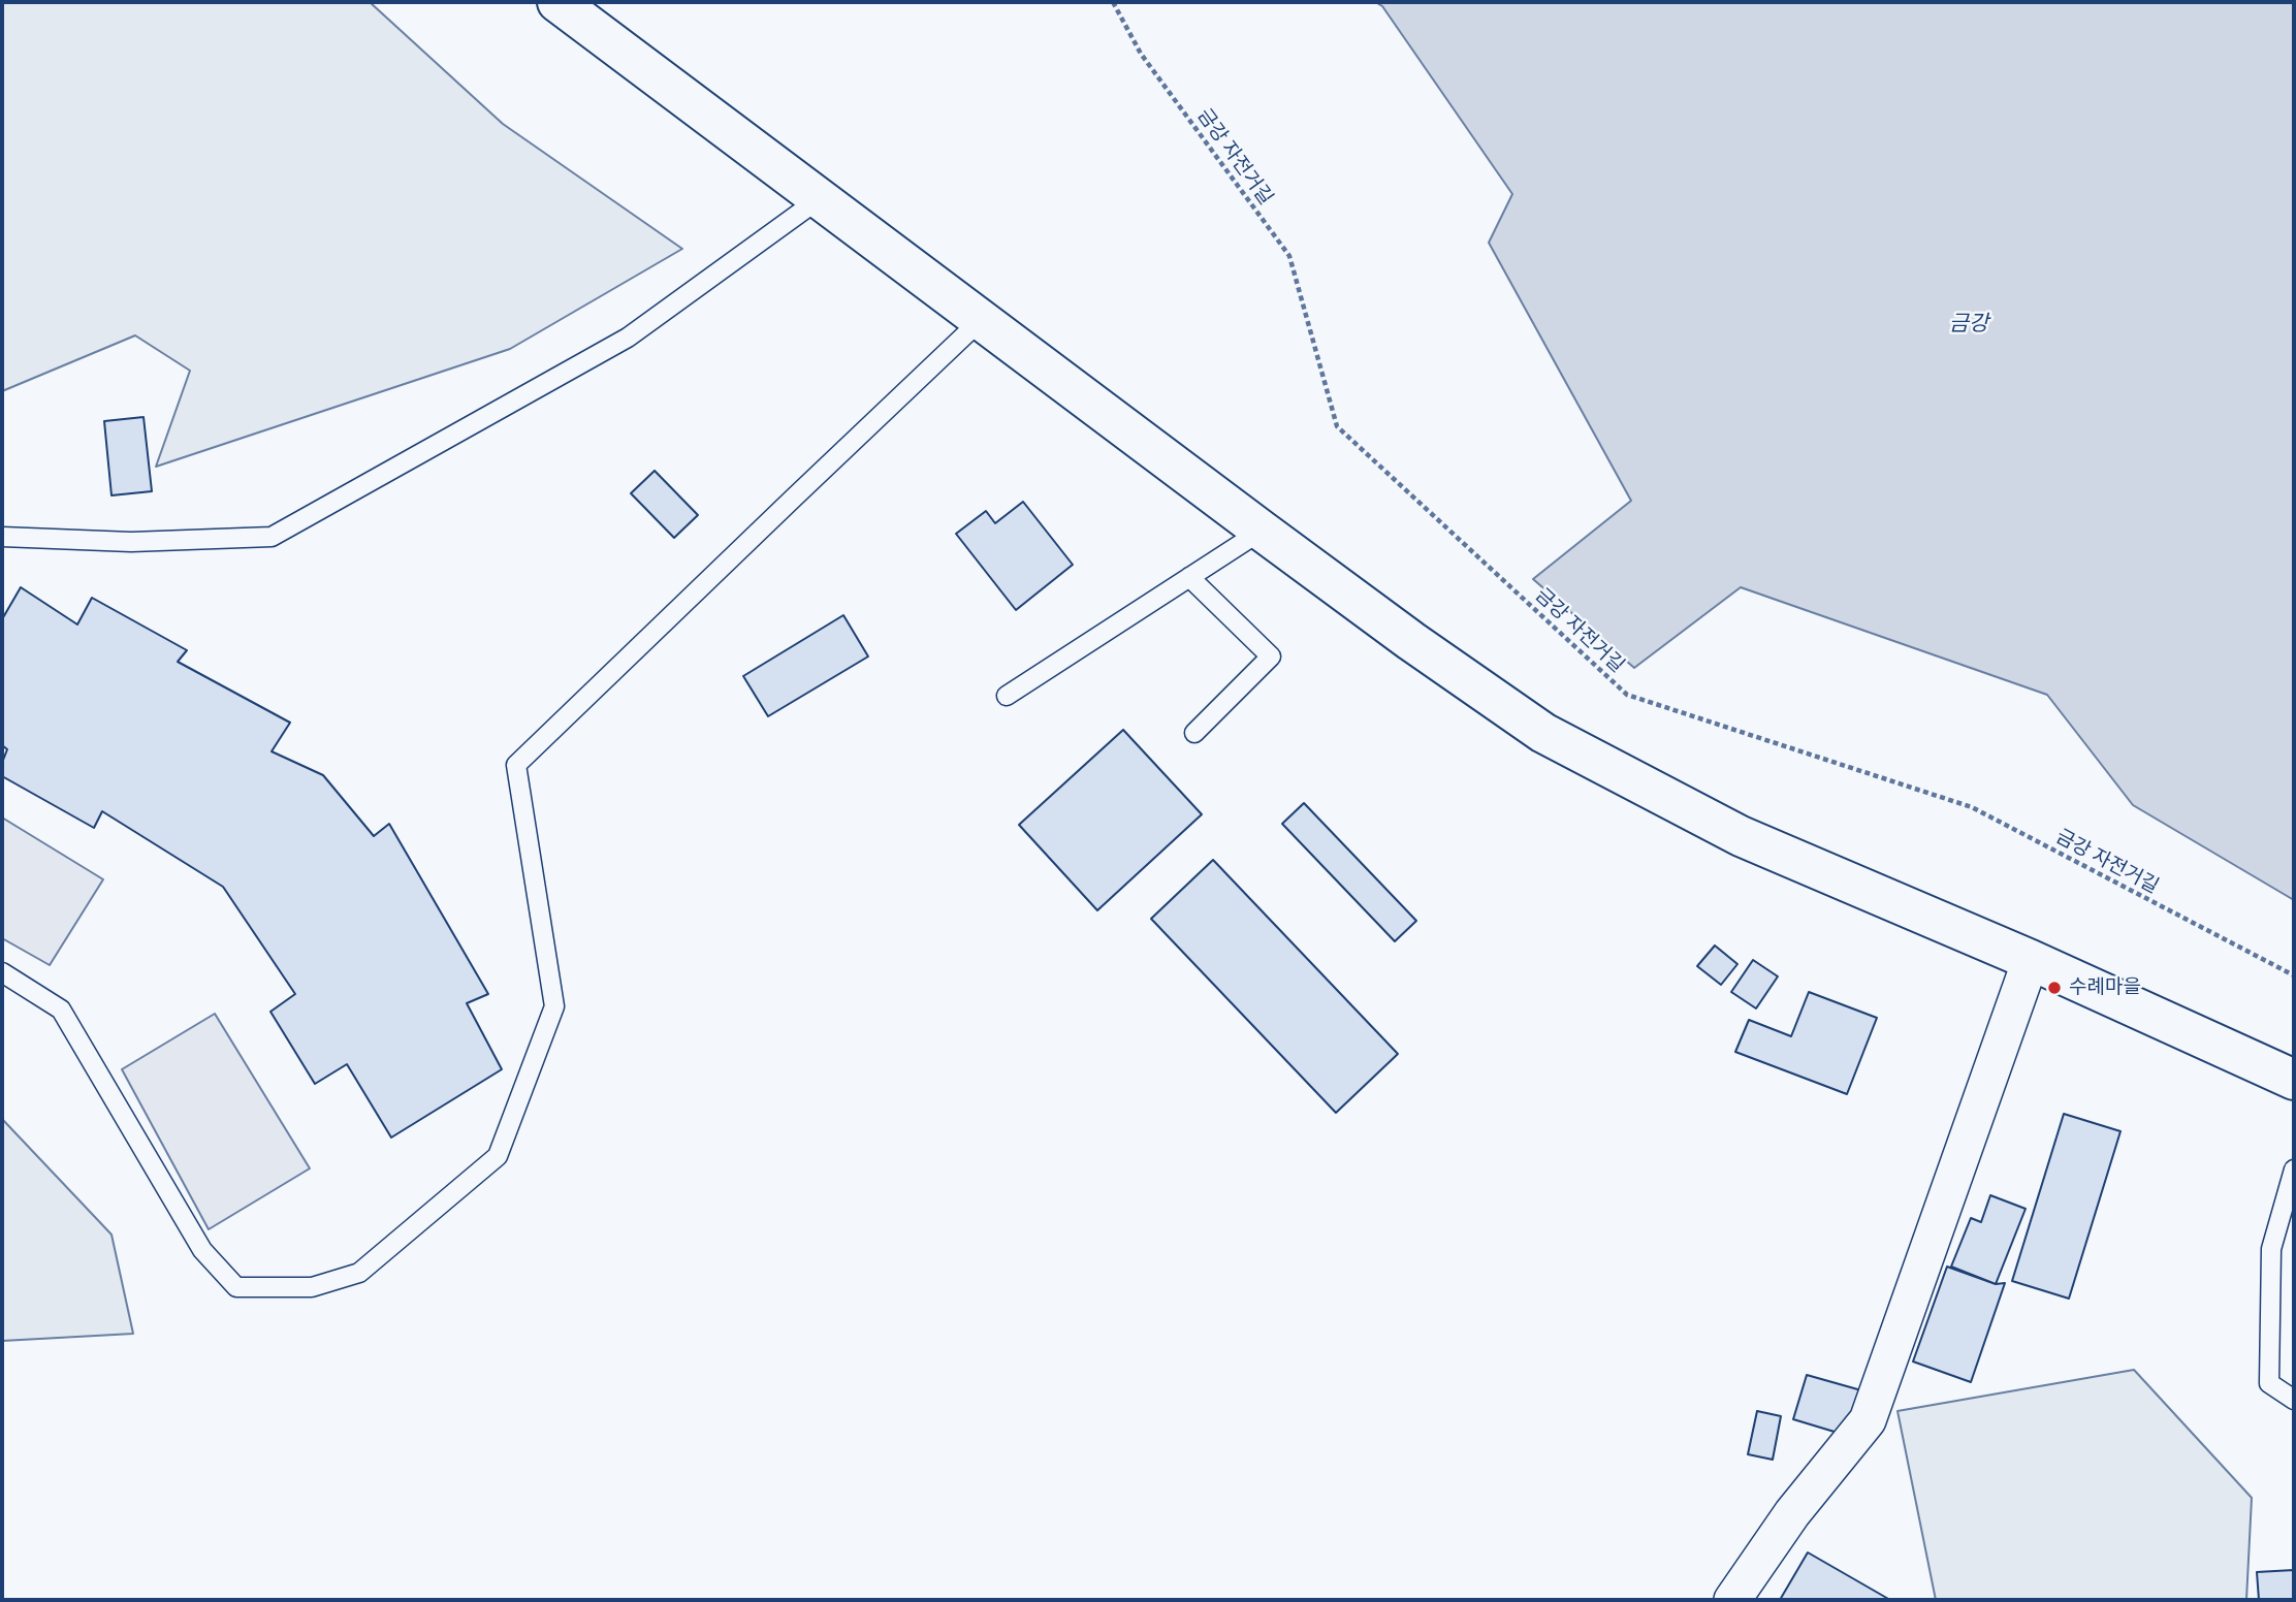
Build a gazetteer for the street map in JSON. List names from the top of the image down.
{
  "streets": {
    "path": ["금강 자전거길"]
  },
  "water": ["금강"],
  "places": ["수례마을"]
}
